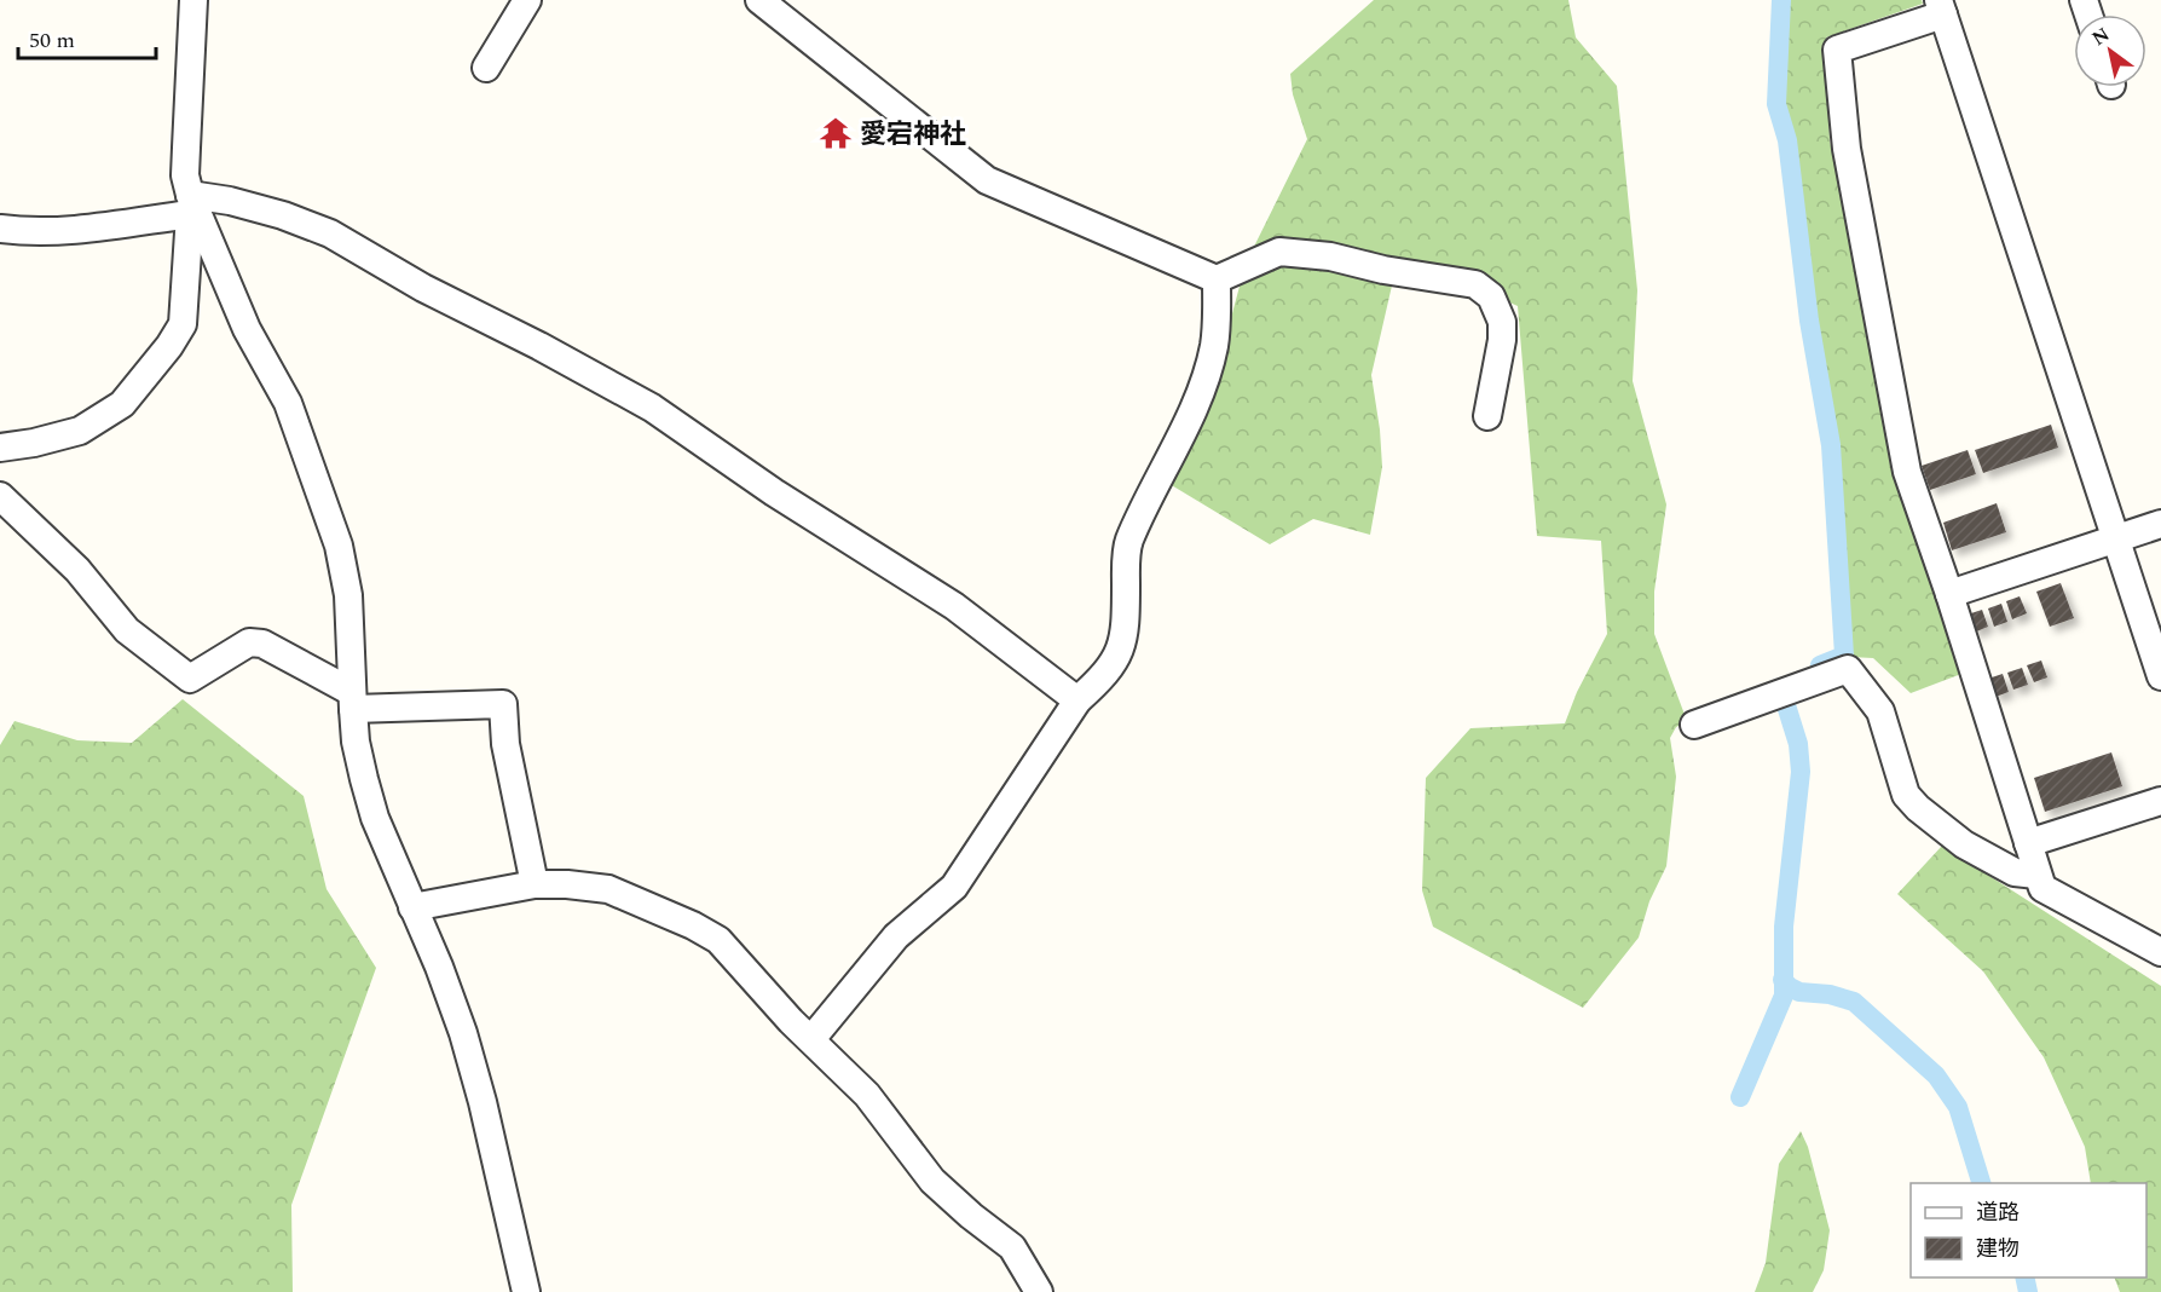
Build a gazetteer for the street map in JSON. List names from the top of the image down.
{
  "places": {
    "temple": ["愛宕神社"]
  },
  "legend": ["道路", "建物"],
  "scale_bar": "50 m",
  "north": "top left"
}
